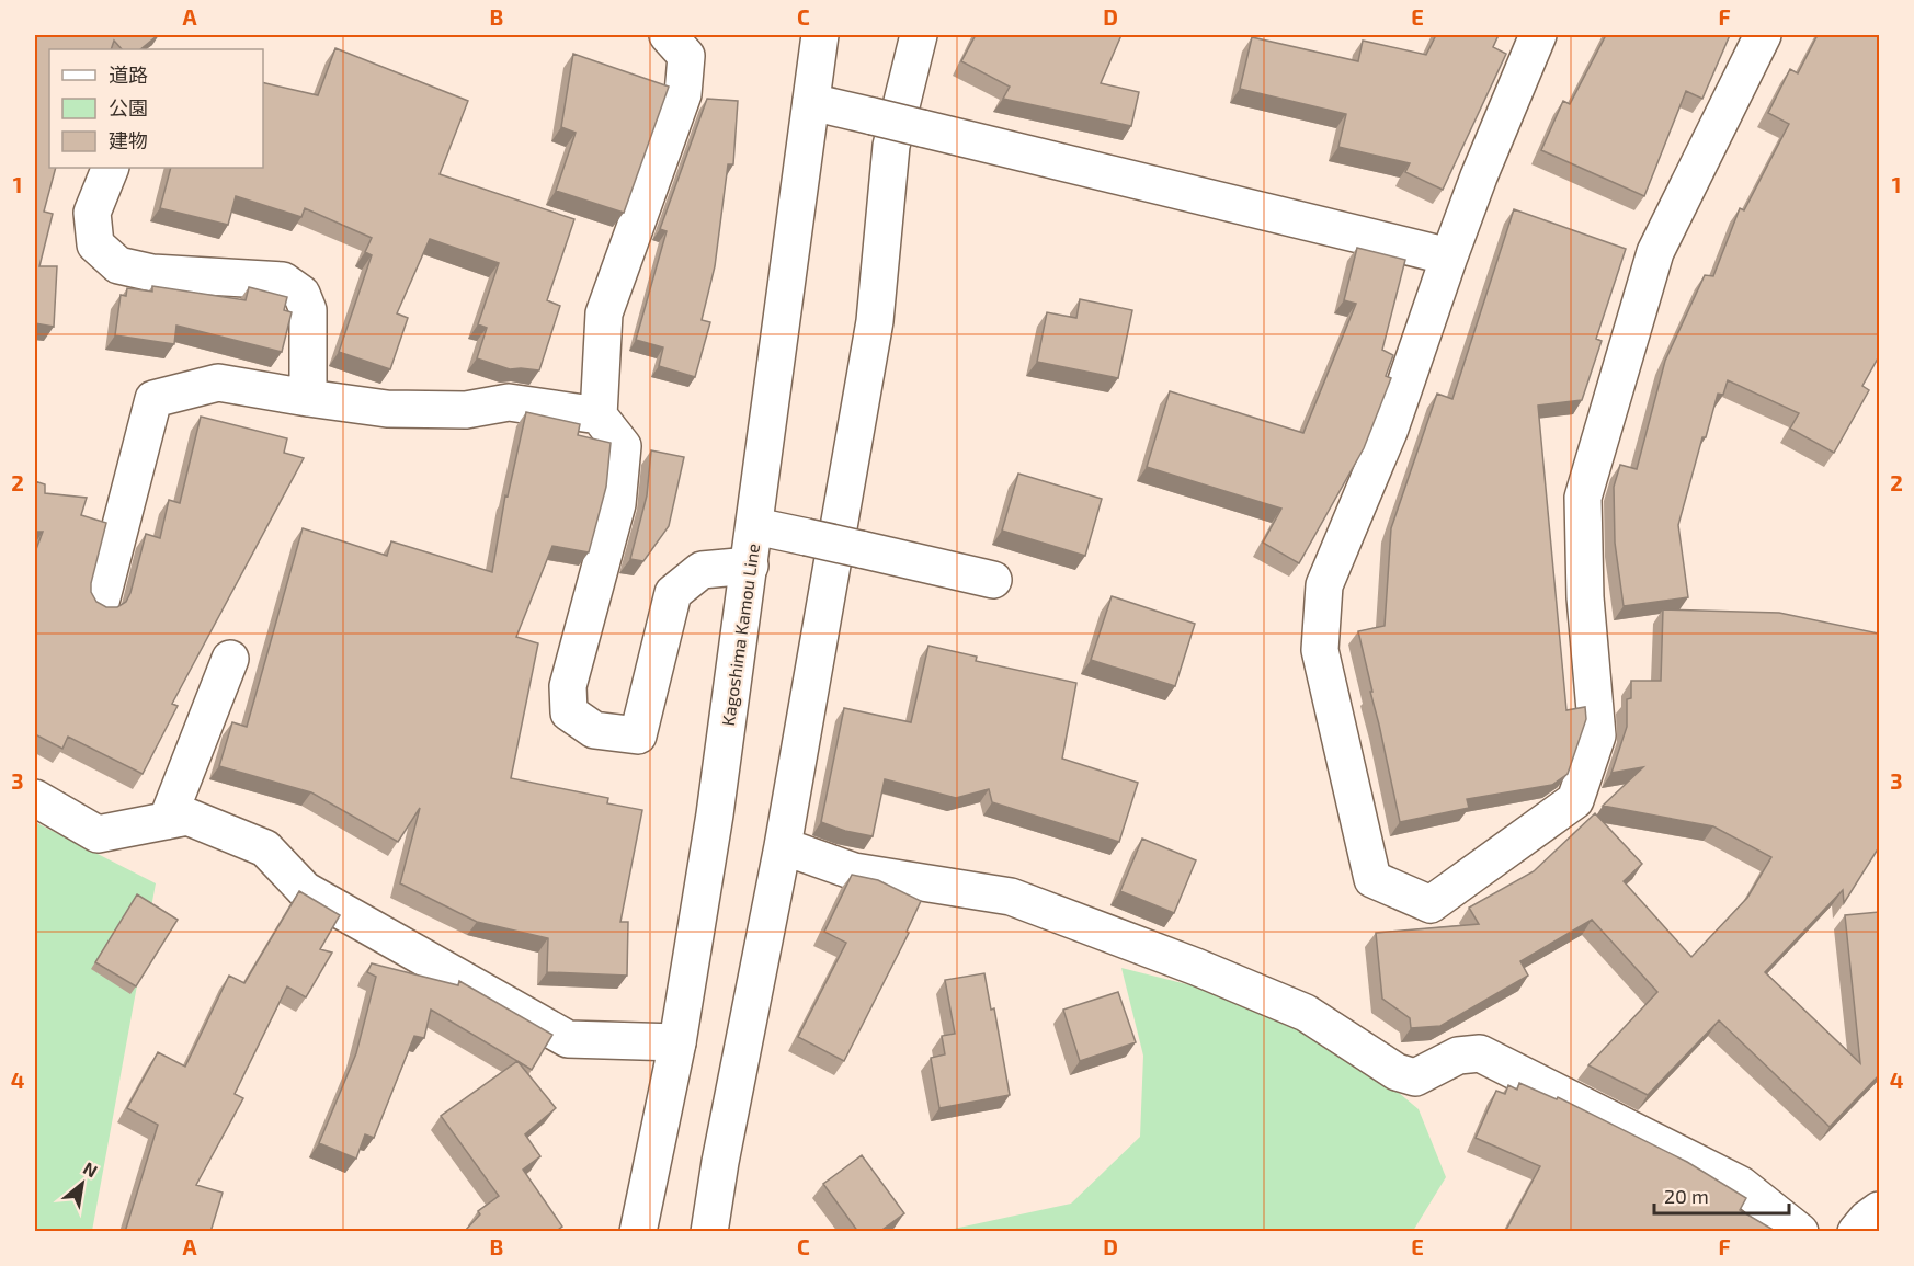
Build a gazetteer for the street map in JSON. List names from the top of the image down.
{
  "streets": {
    "street": ["Kagoshima Kamou Line"]
  },
  "legend": ["道路", "公園", "建物"],
  "scale_bar": "20 m",
  "north": "top right",
  "grid": {
    "columns": [
      "A",
      "B",
      "C",
      "D",
      "E",
      "F"
    ],
    "rows": [
      "1",
      "2",
      "3",
      "4"
    ]
  }
}
